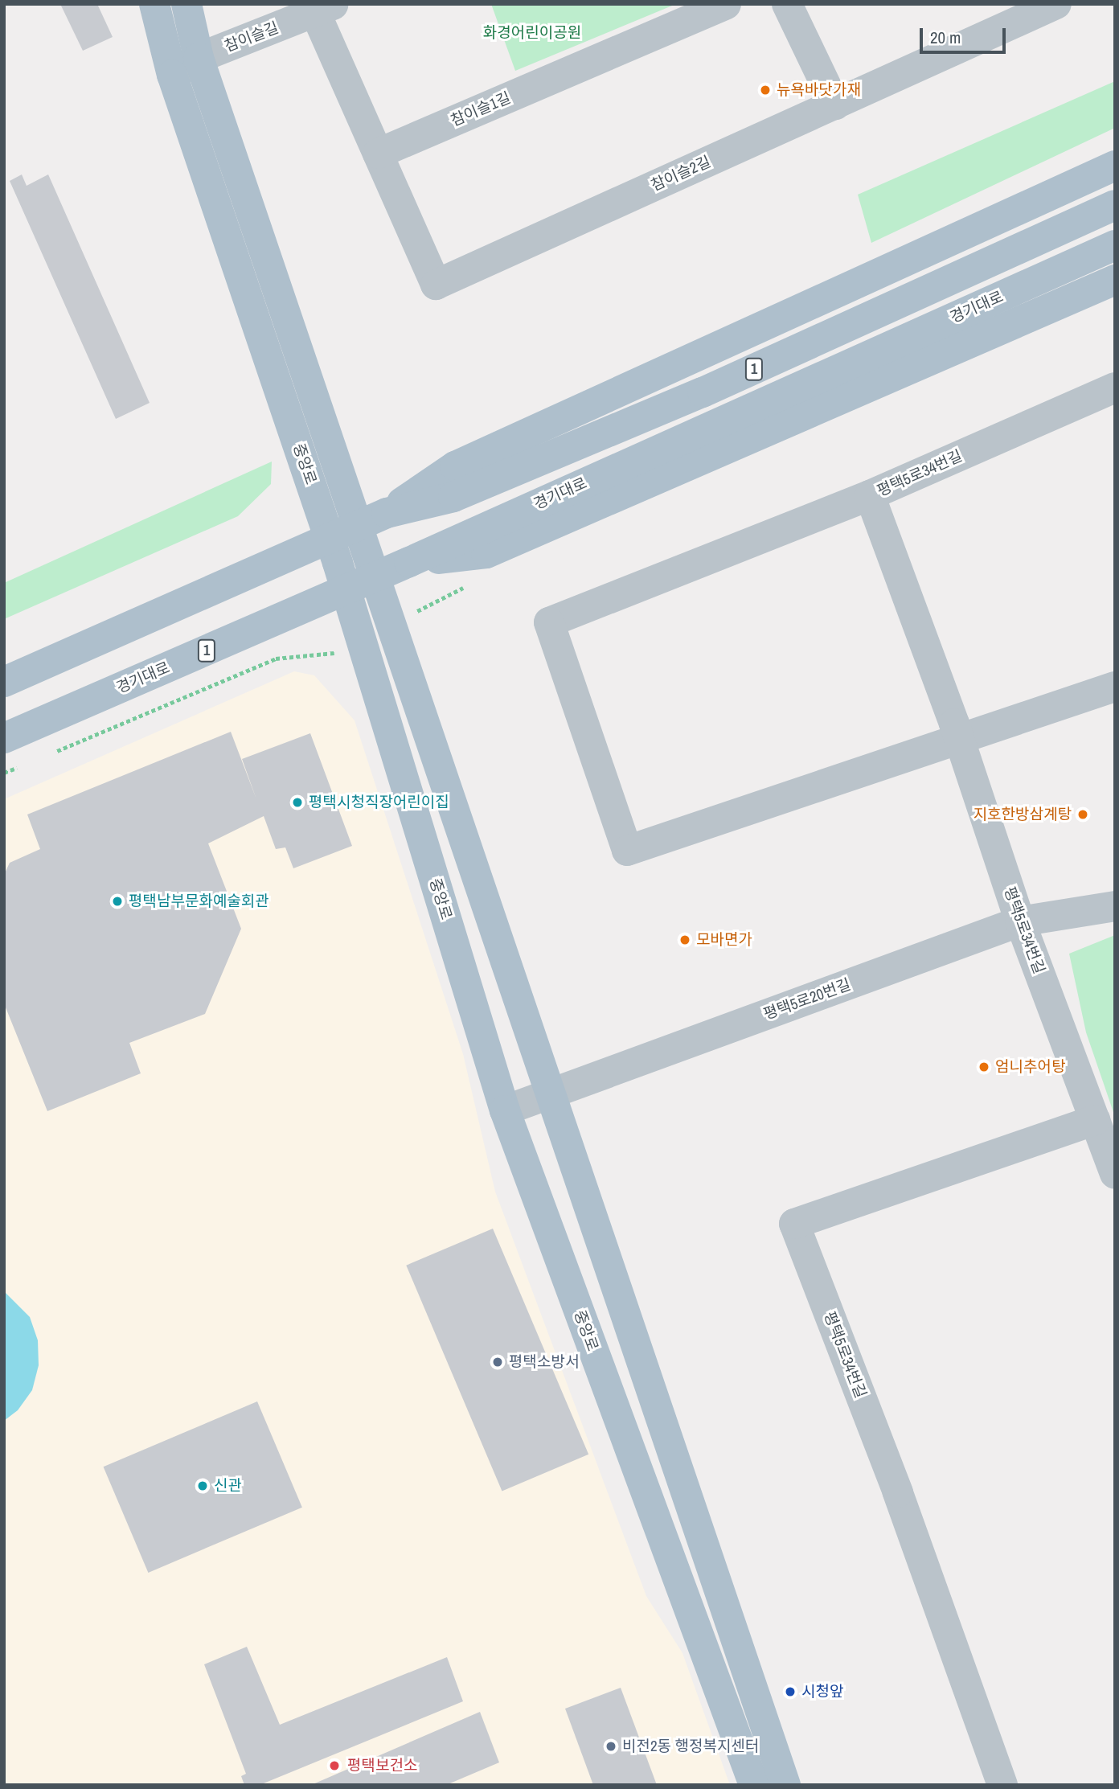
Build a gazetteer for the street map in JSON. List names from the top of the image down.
{
  "streets": {
    "main road": ["경기대로", "1", "중앙로"],
    "street": [
      "참이슬길",
      "참이슬1길",
      "참이슬2길",
      "평택5로34번길",
      "평택5로20번길"
    ]
  },
  "crossings": [
    ["참이슬길", "중앙로"],
    ["참이슬1길", "참이슬2길"],
    ["경기대로", "중앙로"],
    ["1", "중앙로"],
    ["중앙로", "평택5로20번길"],
    ["평택5로34번길", "평택5로20번길"]
  ],
  "parks": ["화경어린이공원"],
  "places": [
    "뉴욕바닷가재",
    "평택시청직장어린이집",
    "지호한방삼계탕",
    "평택남부문화예술회관",
    "모바면가",
    "엄니추어탕",
    "평택소방서",
    "신관",
    "시청앞",
    "비전2동 행정복지센터",
    "평택보건소"
  ],
  "scale_bar": "20 m"
}
